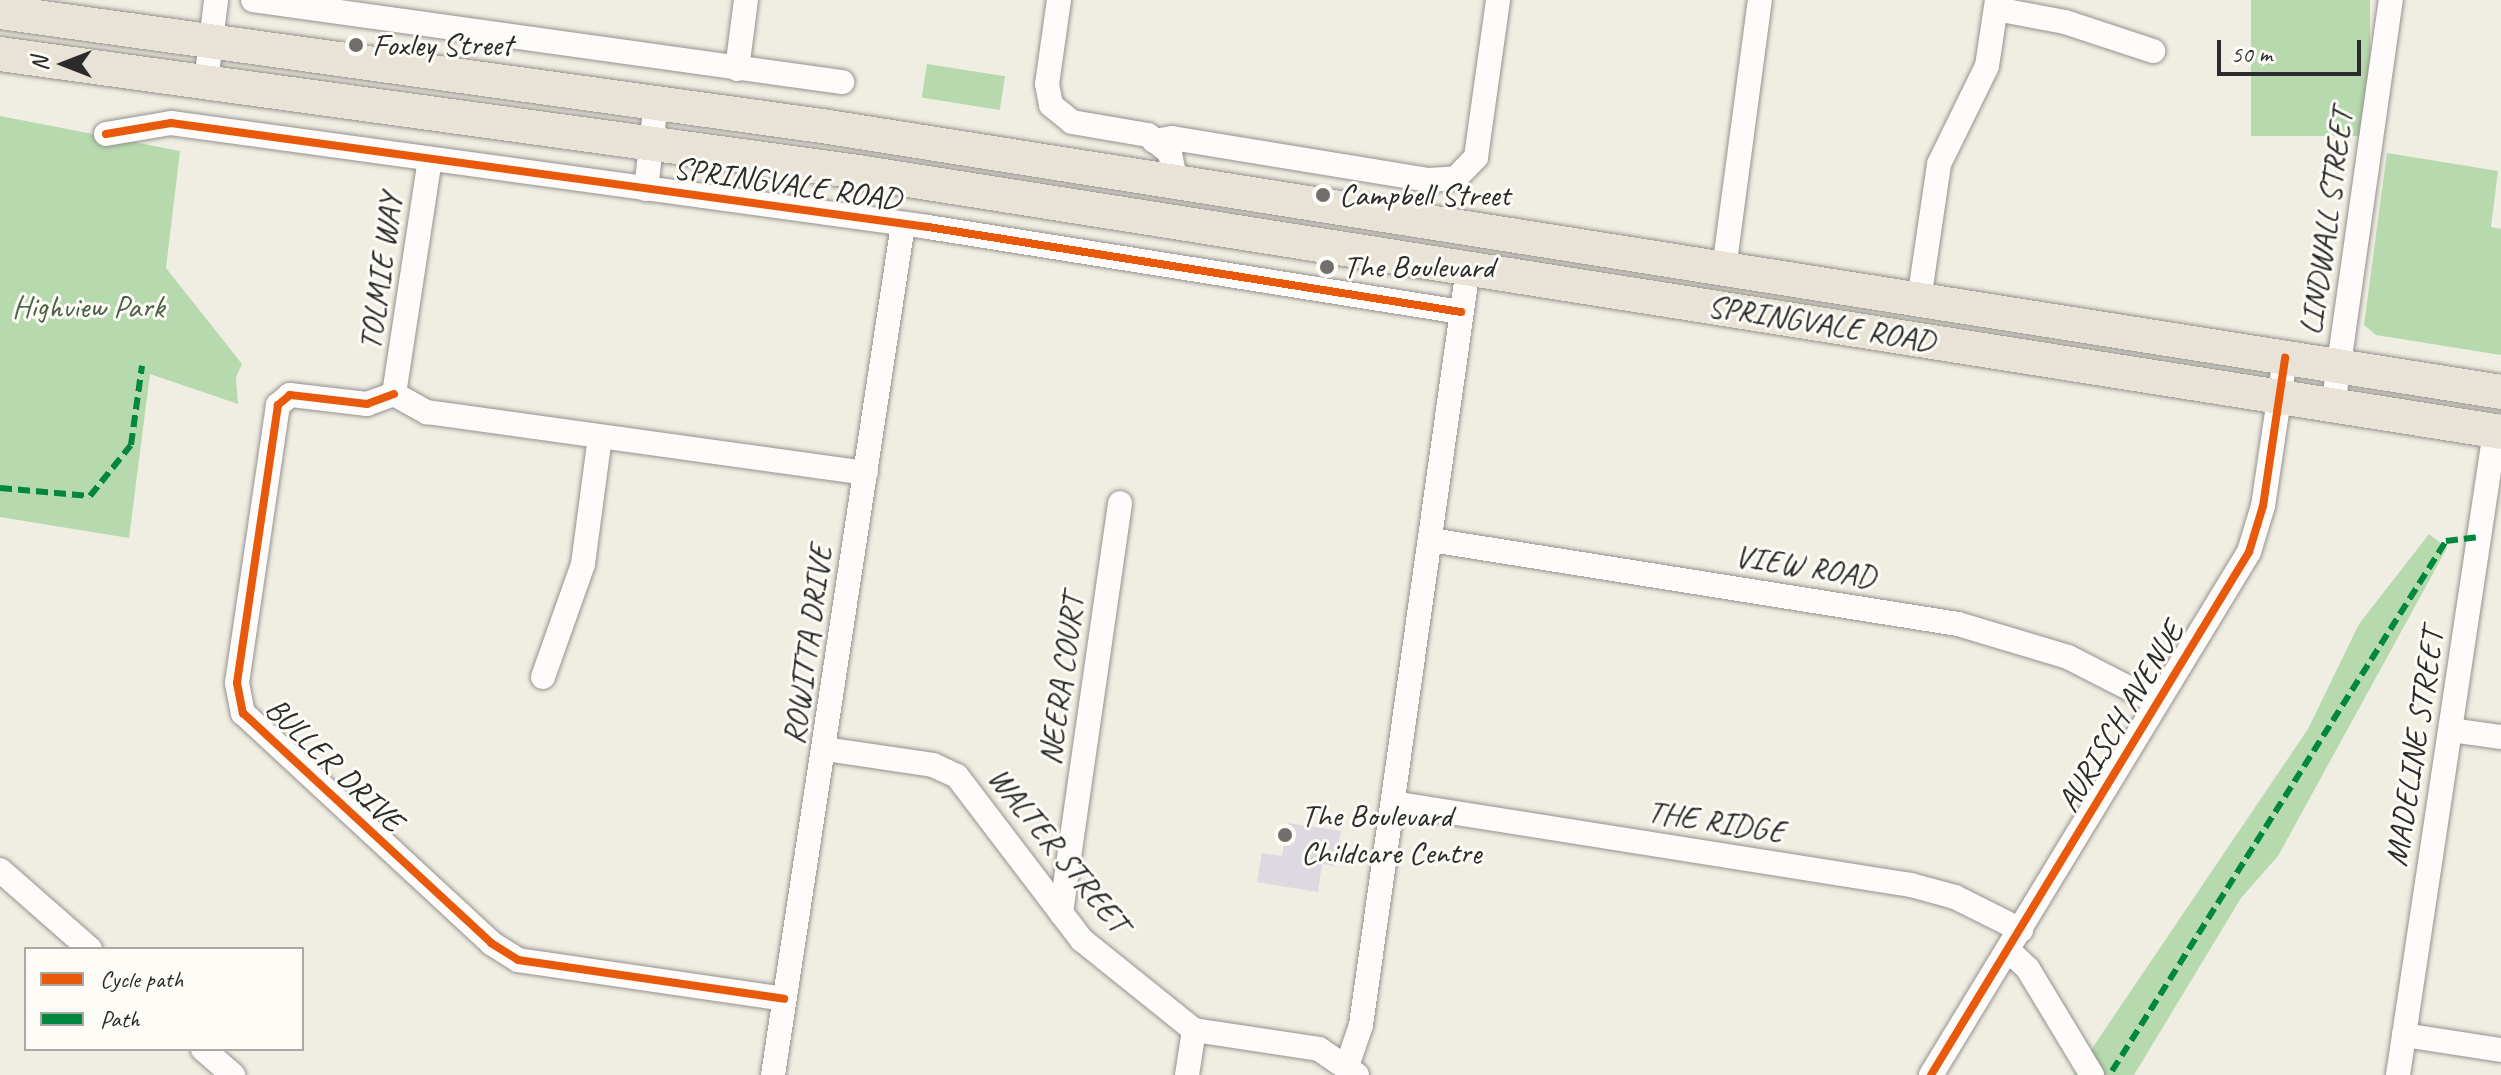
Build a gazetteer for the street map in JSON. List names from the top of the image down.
{
  "streets": {
    "highway": ["SPRINGVALE ROAD"],
    "street": [
      "LINDWALL STREET",
      "TOLMIE WAY",
      "VIEW ROAD",
      "ROWITTA DRIVE",
      "NEERA COURT",
      "AURISCH AVENUE",
      "MADELINE STREET",
      "BULLER DRIVE",
      "THE RIDGE",
      "WALTER STREET"
    ]
  },
  "crossings": [
    ["SPRINGVALE ROAD", "LINDWALL STREET"],
    ["SPRINGVALE ROAD", "TOLMIE WAY"],
    ["SPRINGVALE ROAD", "ROWITTA DRIVE"],
    ["SPRINGVALE ROAD", "AURISCH AVENUE"],
    ["SPRINGVALE ROAD", "MADELINE STREET"],
    ["TOLMIE WAY", "BULLER DRIVE"],
    ["VIEW ROAD", "AURISCH AVENUE"],
    ["ROWITTA DRIVE", "BULLER DRIVE"],
    ["ROWITTA DRIVE", "WALTER STREET"],
    ["NEERA COURT", "WALTER STREET"],
    ["AURISCH AVENUE", "THE RIDGE"]
  ],
  "parks": ["Highview Park"],
  "places": [
    "Foxley Street",
    "Campbell Street",
    "The Boulevard",
    "The Boulevard Childcare Centre"
  ],
  "legend": ["Cycle path", "Path"],
  "scale_bar": "50 m",
  "north": "left"
}
